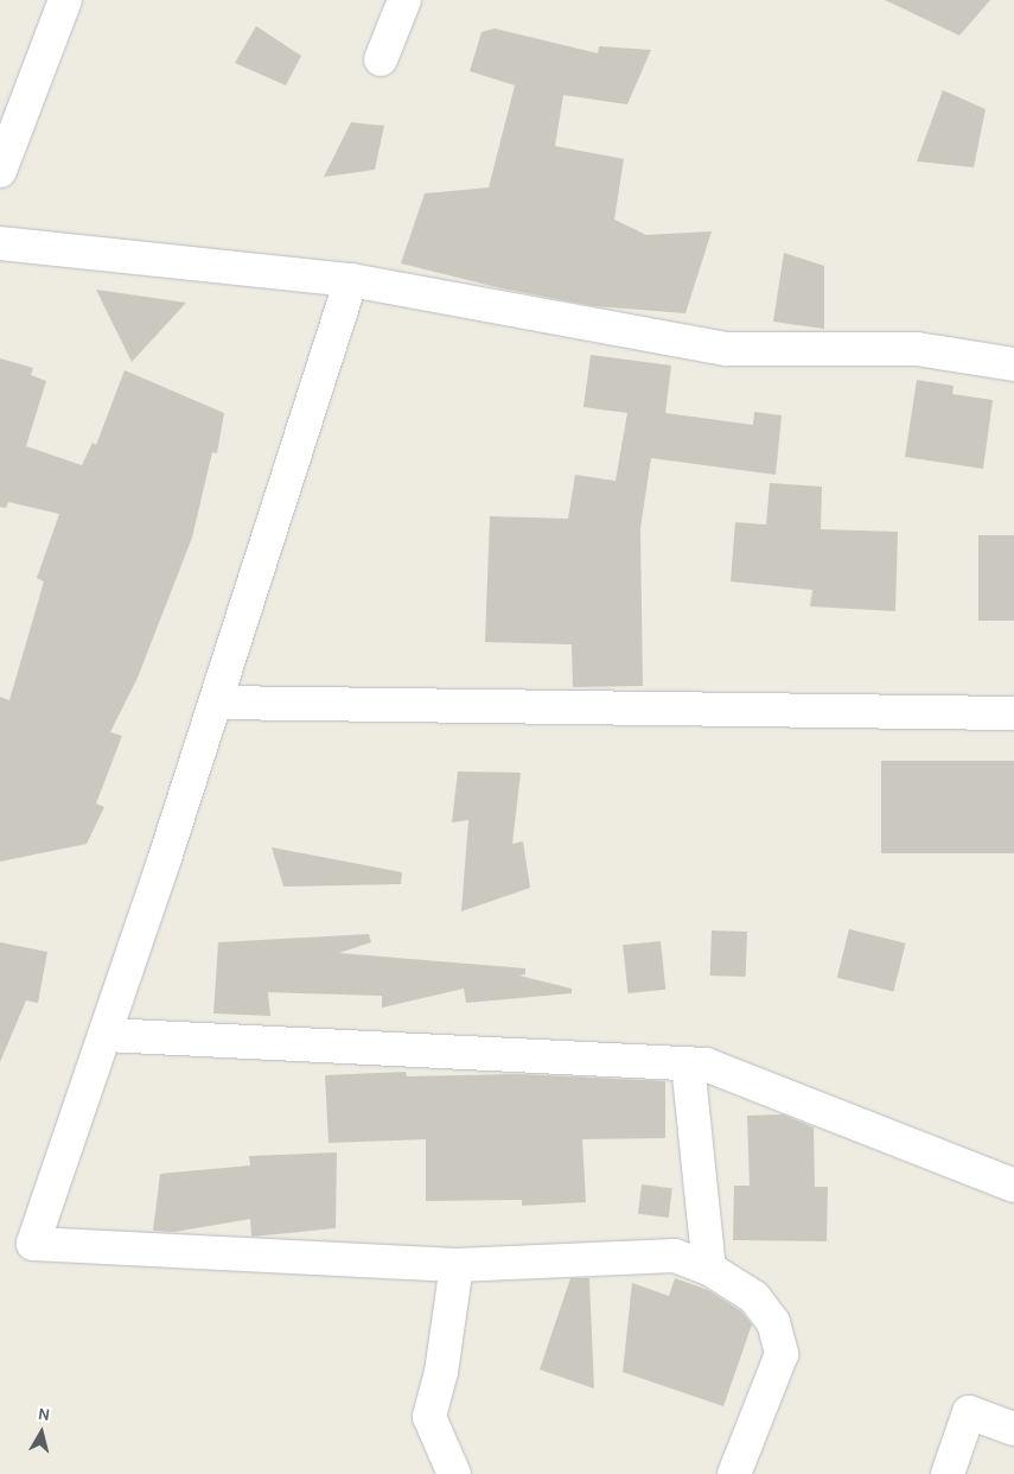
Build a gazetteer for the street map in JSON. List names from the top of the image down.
{
  "north": "top"
}
